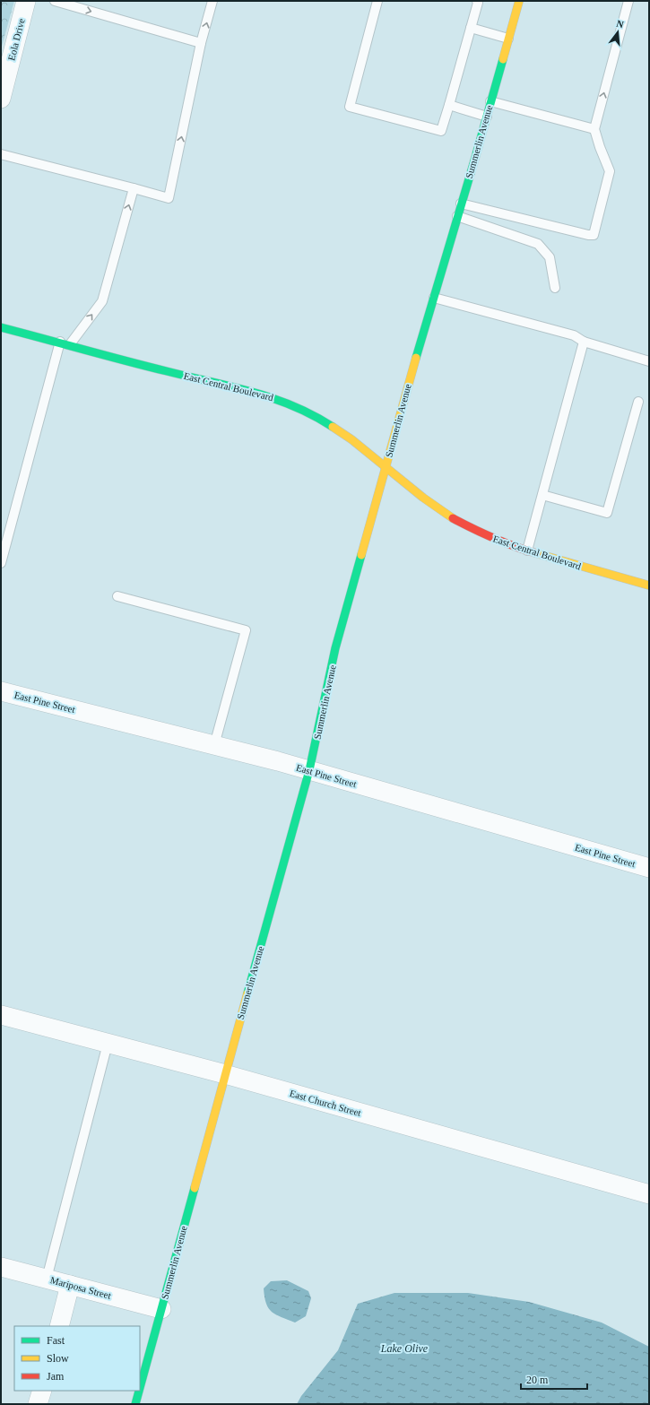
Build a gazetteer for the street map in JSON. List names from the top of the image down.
{
  "streets": {
    "street": [
      "Eola Drive",
      "Summerlin Avenue",
      "East Central Boulevard",
      "East Pine Street",
      "East Church Street",
      "Mariposa Street"
    ]
  },
  "crossings": [
    ["Summerlin Avenue", "East Central Boulevard"],
    ["Summerlin Avenue", "East Pine Street"],
    ["Summerlin Avenue", "East Church Street"],
    ["Summerlin Avenue", "Mariposa Street"]
  ],
  "water": ["Lake Olive"],
  "legend": ["Fast", "Slow", "Jam"],
  "scale_bar": "20 m",
  "north": "top"
}
